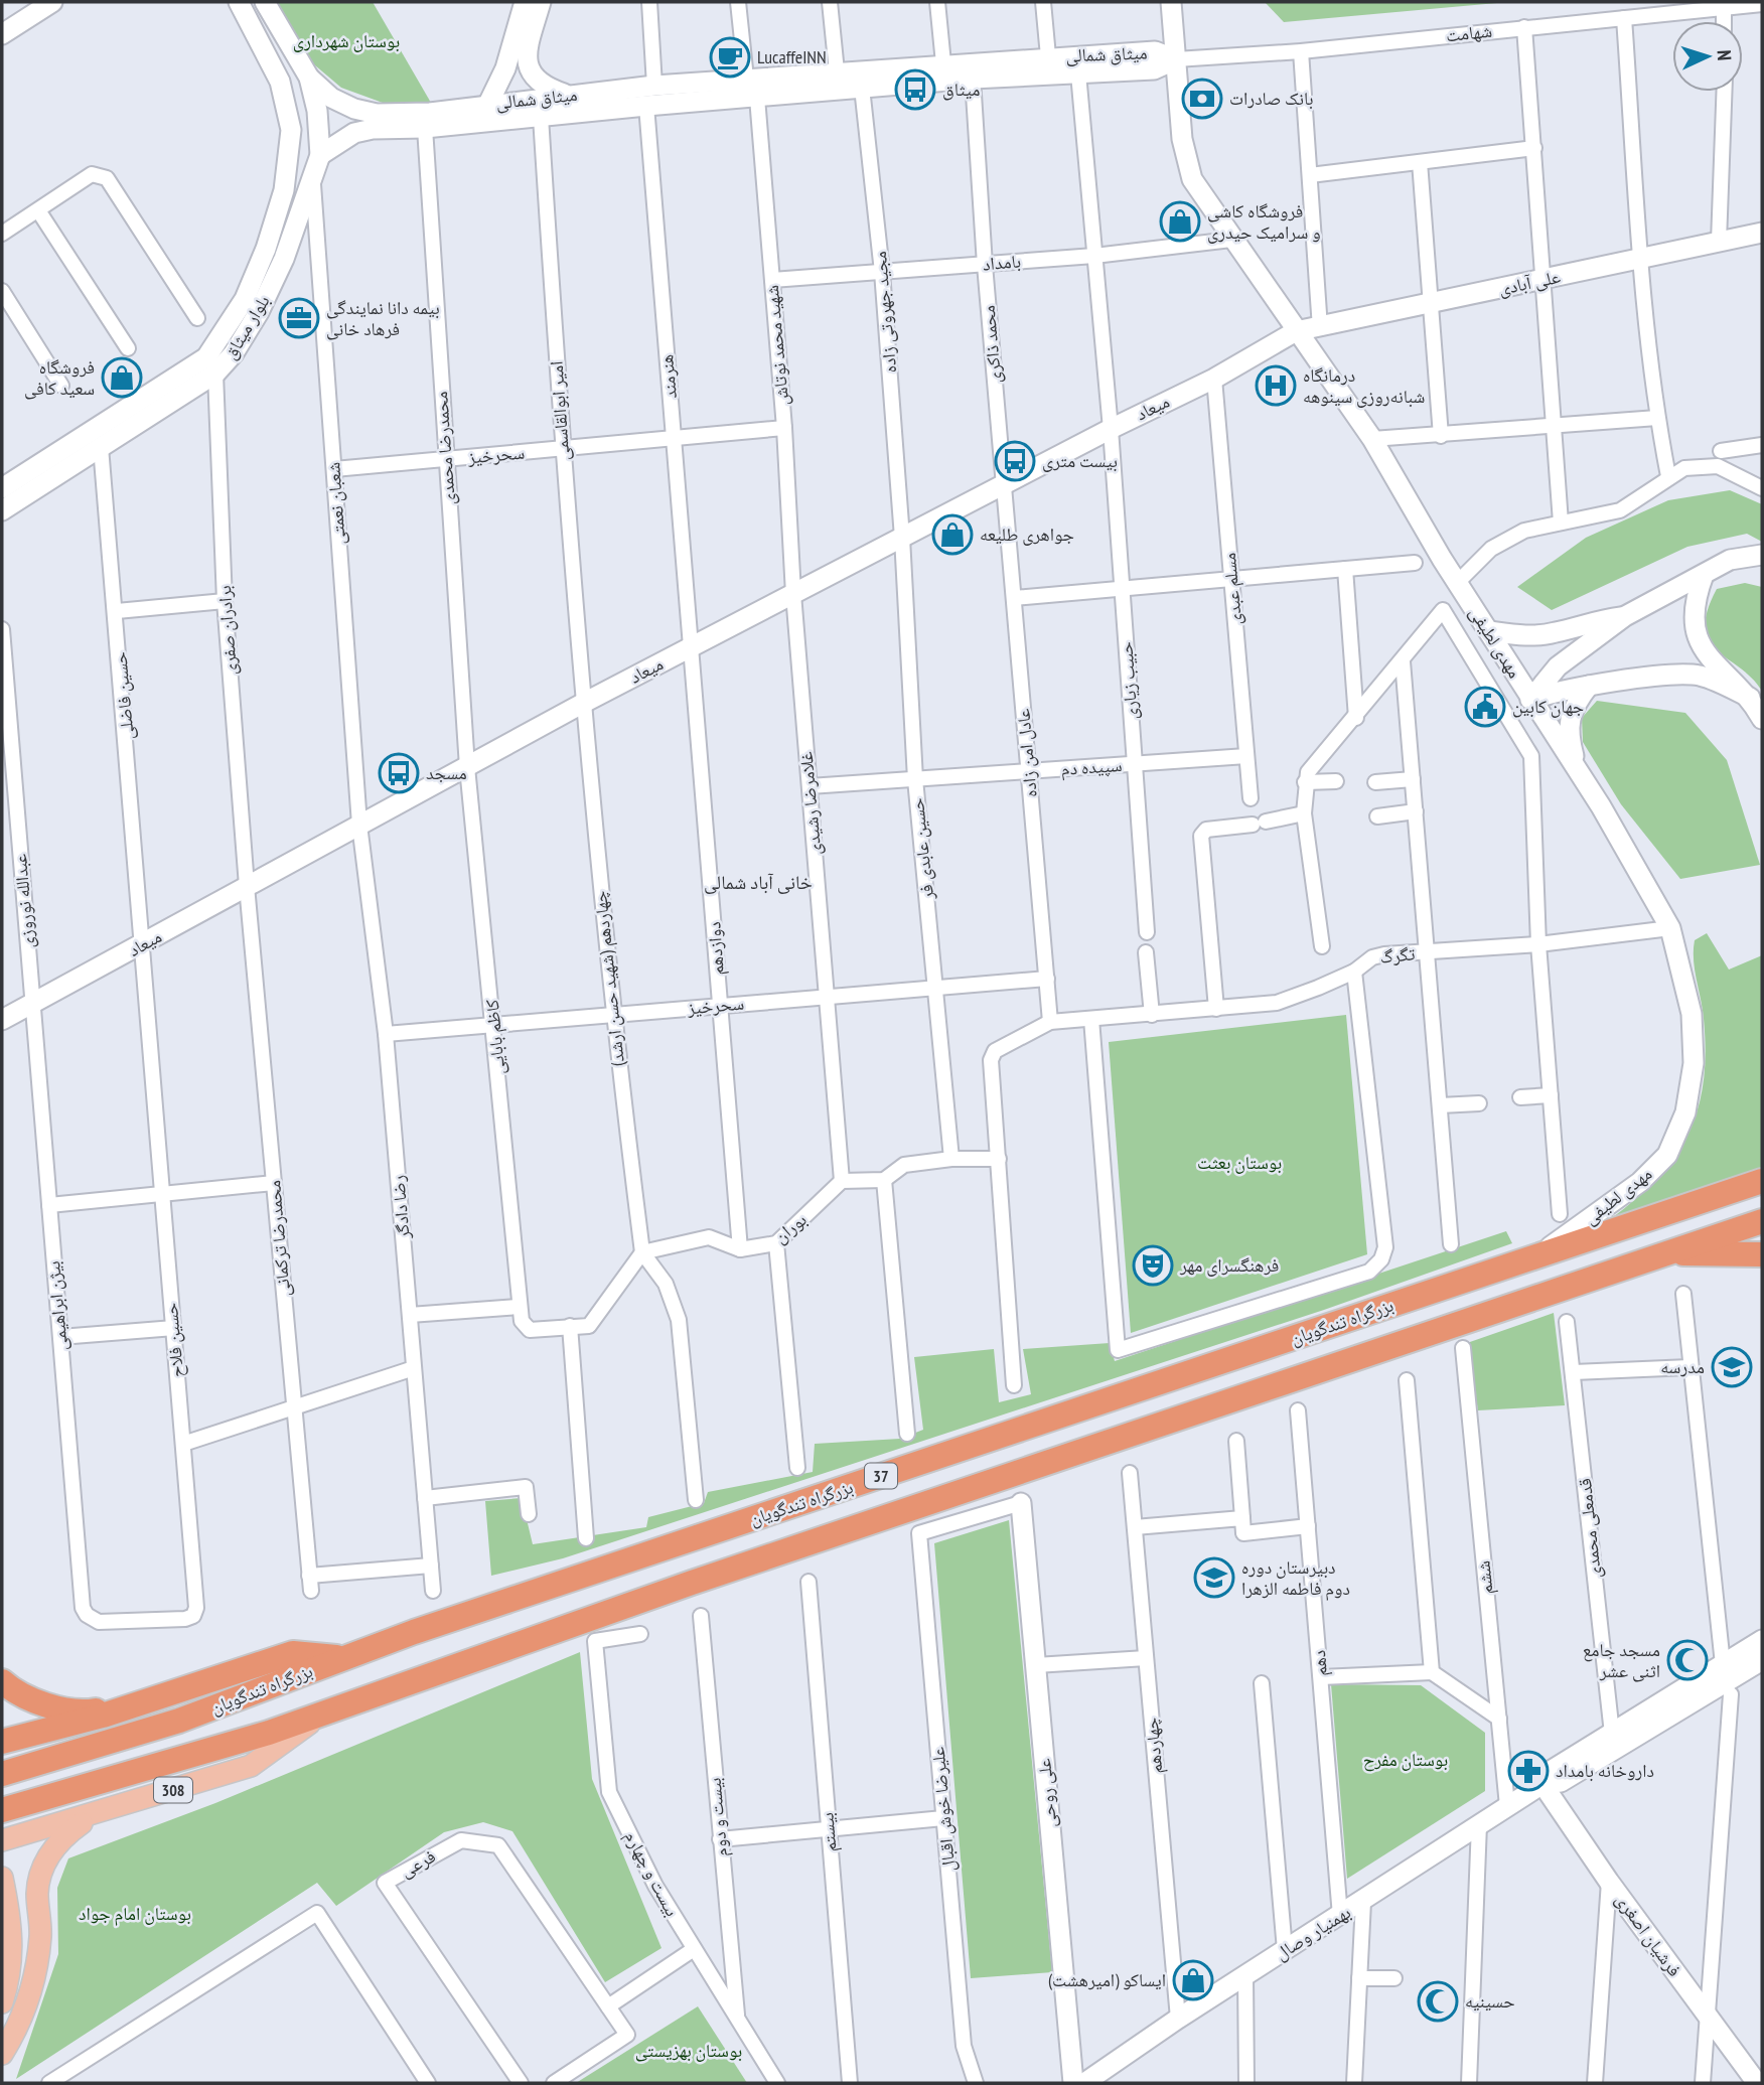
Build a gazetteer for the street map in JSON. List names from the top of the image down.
{
  "streets": {
    "highway": ["بزرگراه تندگویان", "37"],
    "main road": [
      "میثاق شمالی",
      "علی آبادی",
      "بلوار میثاق",
      "میعاد",
      "مهدی لطیفی",
      "308",
      "علی روحی",
      "بهمنیار وصال",
      "فرشیان اصغری"
    ],
    "street": [
      "شهامت",
      "بامداد",
      "مجید جهروتی زاده",
      "محمد ذاکری",
      "شهید محمد نوتاش",
      "هنرمند",
      "امیر ابوالقاسمی",
      "محمدرضا محمدی",
      "سحرخیز",
      "شعبان نعمتی",
      "مسلم عبدی",
      "برادران صفری",
      "حبیب زیاری",
      "حسین فاضلی",
      "عادل امن زاده",
      "سپیده دم",
      "غلامرضا رشیدی",
      "حسین عابدی‌ فر",
      "عبدالله نوروزی",
      "دوازدهم",
      "تگرگ",
      "چهاردهم (شهید حسن ارشد)",
      "کاظم بابایی",
      "رضا دادگر",
      "بوران",
      "محمدرضا ترکمانی",
      "بیژن ابراهیمی",
      "حسین فلاح",
      "قدمعلی محمدی",
      "ششم",
      "دهم",
      "چهاردهم",
      "علیرضا خوش اقبال",
      "بیست و دوم",
      "بیستم",
      "فرعی",
      "بیست و چهارم"
    ]
  },
  "crossings": [
    ["شهامت", "میثاق شمالی"],
    ["شهامت", "مهدی لطیفی"],
    ["میثاق شمالی", "مجید جهروتی زاده"],
    ["میثاق شمالی", "بلوار میثاق"],
    ["میثاق شمالی", "محمد ذاکری"],
    ["میثاق شمالی", "شهید محمد نوتاش"],
    ["میثاق شمالی", "هنرمند"],
    ["میثاق شمالی", "امیر ابوالقاسمی"],
    ["میثاق شمالی", "محمدرضا محمدی"],
    ["میثاق شمالی", "مهدی لطیفی"],
    ["میثاق شمالی", "حبیب زیاری"],
    ["بامداد", "مجید جهروتی زاده"],
    ["بامداد", "محمد ذاکری"],
    ["بامداد", "شهید محمد نوتاش"],
    ["بامداد", "مهدی لطیفی"],
    ["بامداد", "حبیب زیاری"],
    ["علی آبادی", "میعاد"],
    ["علی آبادی", "مهدی لطیفی"],
    ["مجید جهروتی زاده", "میعاد"],
    ["مجید جهروتی زاده", "حسین عابدی‌ فر"],
    ["بلوار میثاق", "شعبان نعمتی"],
    ["بلوار میثاق", "برادران صفری"],
    ["بلوار میثاق", "حسین فاضلی"],
    ["محمد ذاکری", "میعاد"],
    ["محمد ذاکری", "عادل امن زاده"],
    ["شهید محمد نوتاش", "میعاد"],
    ["شهید محمد نوتاش", "سحرخیز"],
    ["شهید محمد نوتاش", "غلامرضا رشیدی"],
    ["هنرمند", "میعاد"],
    ["هنرمند", "سحرخیز"],
    ["هنرمند", "دوازدهم"],
    ["میعاد", "امیر ابوالقاسمی"],
    ["میعاد", "محمدرضا محمدی"],
    ["میعاد", "شعبان نعمتی"],
    ["میعاد", "مسلم عبدی"],
    ["میعاد", "برادران صفری"],
    ["میعاد", "مهدی لطیفی"],
    ["میعاد", "حبیب زیاری"],
    ["میعاد", "حسین فاضلی"],
    ["میعاد", "عادل امن زاده"],
    ["میعاد", "غلامرضا رشیدی"],
    ["میعاد", "حسین عابدی‌ فر"],
    ["میعاد", "عبدالله نوروزی"],
    ["میعاد", "دوازدهم"],
    ["میعاد", "چهاردهم (شهید حسن ارشد)"],
    ["میعاد", "کاظم بابایی"],
    ["میعاد", "رضا دادگر"],
    ["میعاد", "محمدرضا ترکمانی"],
    ["میعاد", "بیژن ابراهیمی"],
    ["میعاد", "حسین فلاح"],
    ["امیر ابوالقاسمی", "سحرخیز"],
    ["امیر ابوالقاسمی", "چهاردهم (شهید حسن ارشد)"],
    ["محمدرضا محمدی", "سحرخیز"],
    ["محمدرضا محمدی", "کاظم بابایی"],
    ["سحرخیز", "شعبان نعمتی"],
    ["سحرخیز", "عادل امن زاده"],
    ["سحرخیز", "غلامرضا رشیدی"],
    ["سحرخیز", "حسین عابدی‌ فر"],
    ["سحرخیز", "دوازدهم"],
    ["سحرخیز", "چهاردهم (شهید حسن ارشد)"],
    ["سحرخیز", "کاظم بابایی"],
    ["سحرخیز", "رضا دادگر"],
    ["شعبان نعمتی", "رضا دادگر"],
    ["مسلم عبدی", "سپیده دم"],
    ["برادران صفری", "محمدرضا ترکمانی"],
    ["مهدی لطیفی", "تگرگ"],
    ["مهدی لطیفی", "بزرگراه تندگویان"],
    ["حبیب زیاری", "سپیده دم"],
    ["حسین فاضلی", "حسین فلاح"],
    ["عادل امن زاده", "سپیده دم"],
    ["سپیده دم", "غلامرضا رشیدی"],
    ["سپیده دم", "حسین عابدی‌ فر"],
    ["غلامرضا رشیدی", "بوران"],
    ["عبدالله نوروزی", "بیژن ابراهیمی"],
    ["دوازدهم", "بوران"],
    ["چهاردهم (شهید حسن ارشد)", "بوران"],
    ["رضا دادگر", "محمدرضا ترکمانی"],
    ["بیژن ابراهیمی", "حسین فلاح"],
    ["37", "308"],
    ["قدمعلی محمدی", "بهمنیار وصال"],
    ["ششم", "بهمنیار وصال"],
    ["دهم", "بهمنیار وصال"],
    ["چهاردهم", "بهمنیار وصال"],
    ["علی روحی", "علیرضا خوش اقبال"],
    ["بیست و دوم", "بیست و چهارم"],
    ["بهمنیار وصال", "فرشیان اصغری"]
  ],
  "districts": ["خانی آباد شمالی"],
  "parks": [
    "بوستان شهرداری",
    "بوستان بعثت",
    "بوستان مفرح",
    "بوستان امام جواد",
    "بوستان بهزیستی"
  ],
  "places": {
    "cafe": ["LucaffeINN"],
    "bus stop": ["میثاق", "بیست متری", "مسجد"],
    "bank": ["بانک صادرات"],
    "shop": [
      "فروشگاه کاشی و سرامیک حیدری",
      "فروشگاه سعید کافی",
      "جواهری طلیعه",
      "ایساکو (امیرهشت)"
    ],
    "office": ["بیمه دانا نمایندگی فرهاد خانی"],
    "hospital": ["درمانگاه شبانه‌روزی سینوهه"],
    "public building": ["جهان کابین"],
    "theatre": ["فرهنگسرای مهر"],
    "school or university": ["مدرسه", "دبیرستان دوره دوم فاطمه الزهرا"],
    "mosque": ["مسجد جامع اثنی عشر", "حسینیه"],
    "pharmacy": ["داروخانه بامداد"]
  },
  "north": "right"
}
